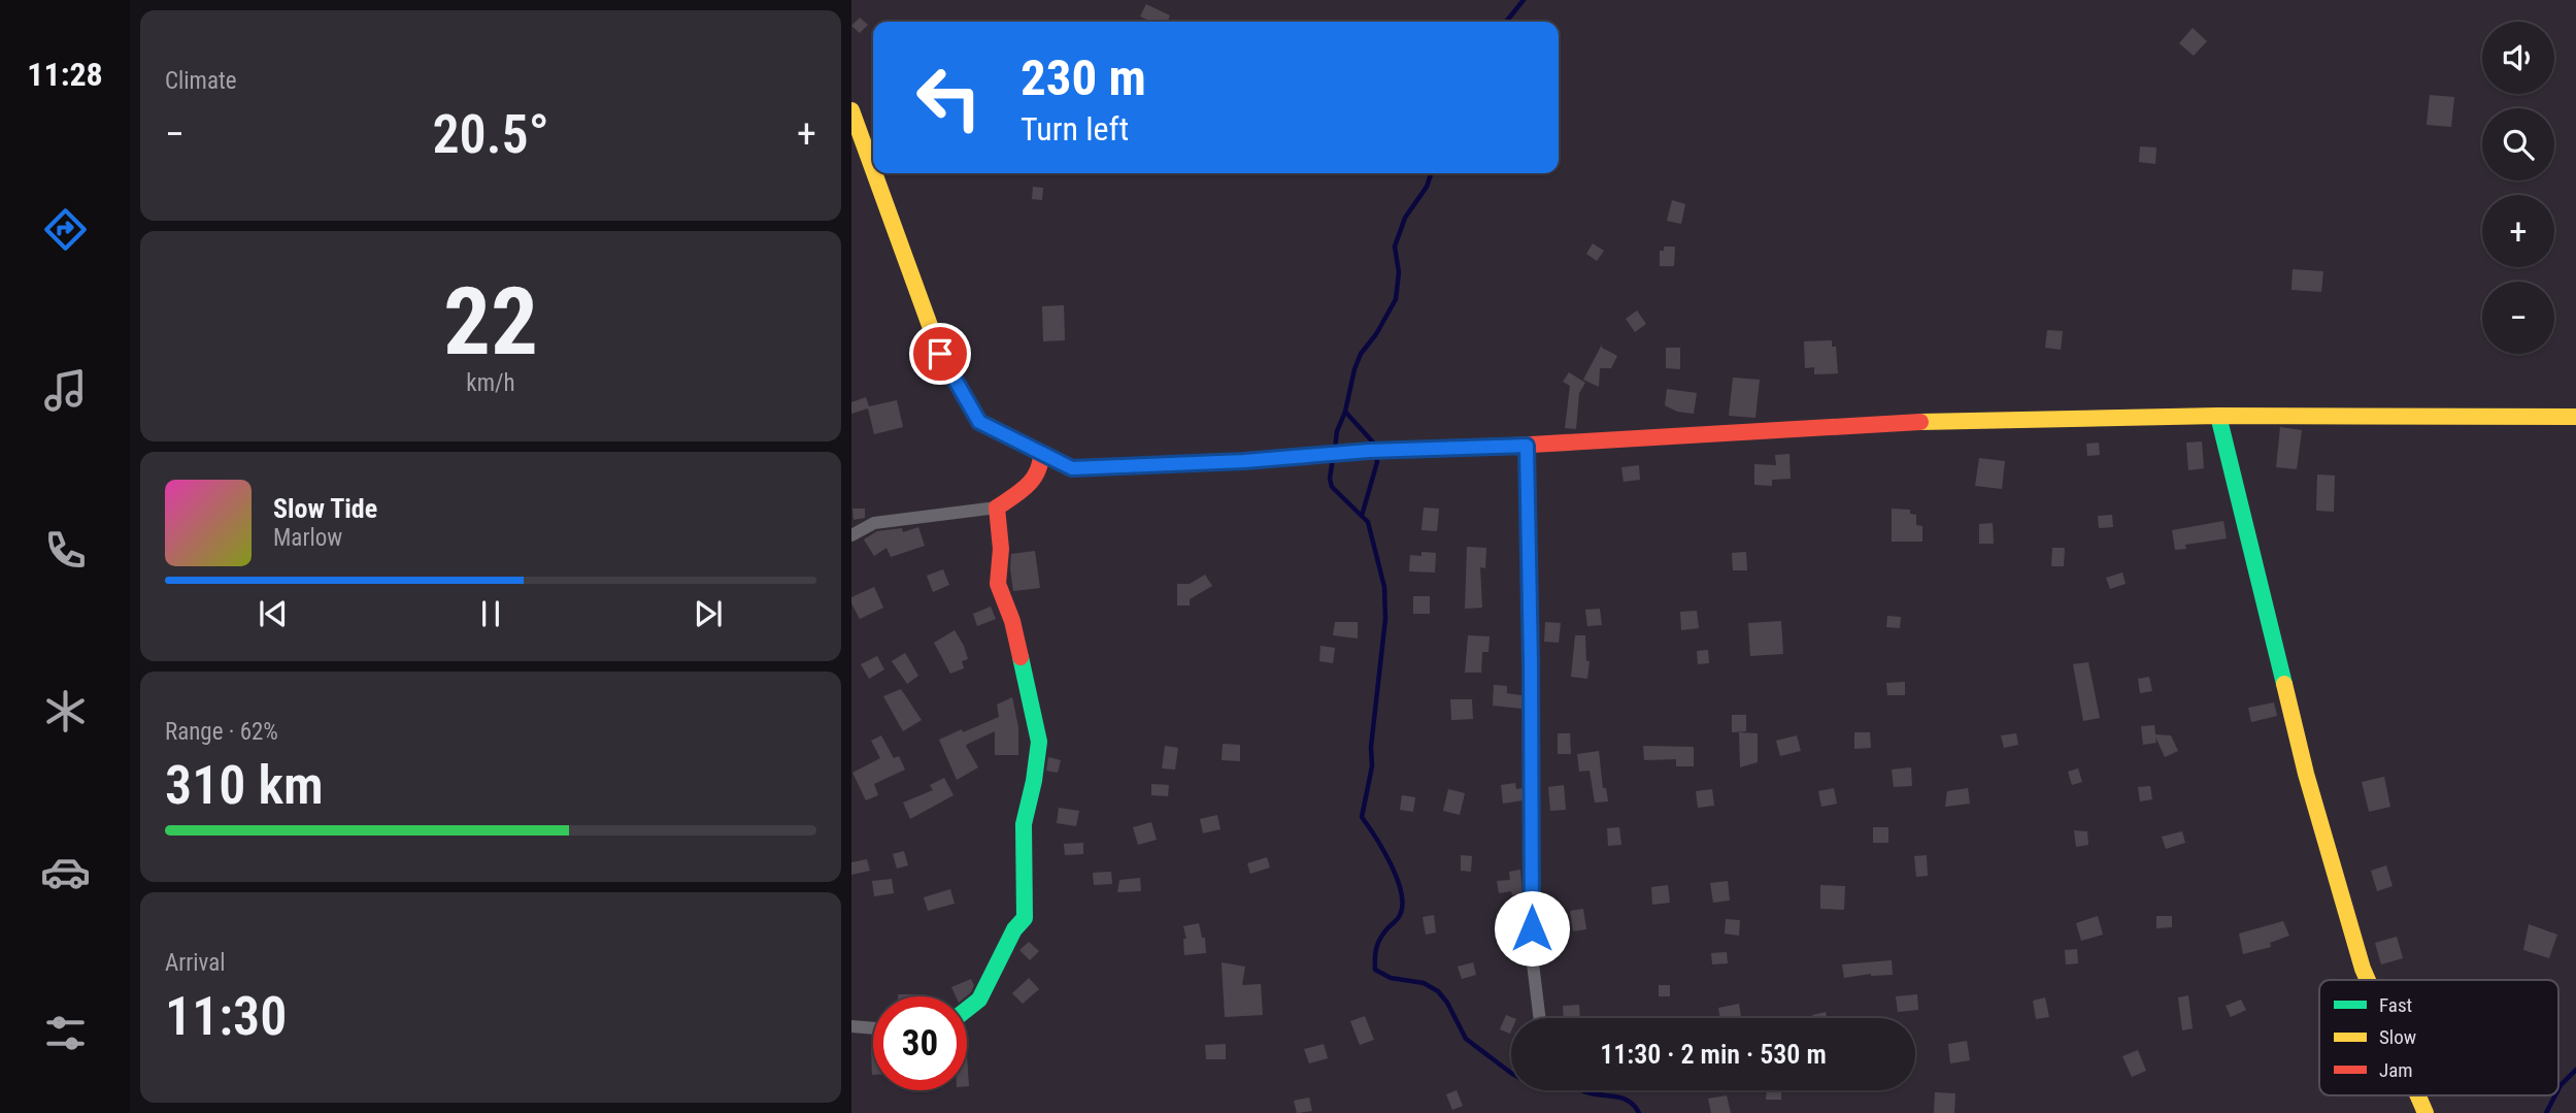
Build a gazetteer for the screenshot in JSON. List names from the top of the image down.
{
  "legend": ["Fast", "Slow", "Jam"],
  "page": {
    "tabs": "11:28",
    "tile": [
      "Climate",
      ["22", "km/h"],
      ["Range · 62%", "310 km"],
      ["Arrival", "11:30"]
    ],
    "map_buttons": ["+", "−"],
    "turn": ["230 m", "Turn left"],
    "heat": ["−", "20.5°", "+"],
    "song": ["Slow Tide", "Marlow"],
    "limit": "30",
    "trip": "11:30 · 2 min · 530 m"
  }
}
